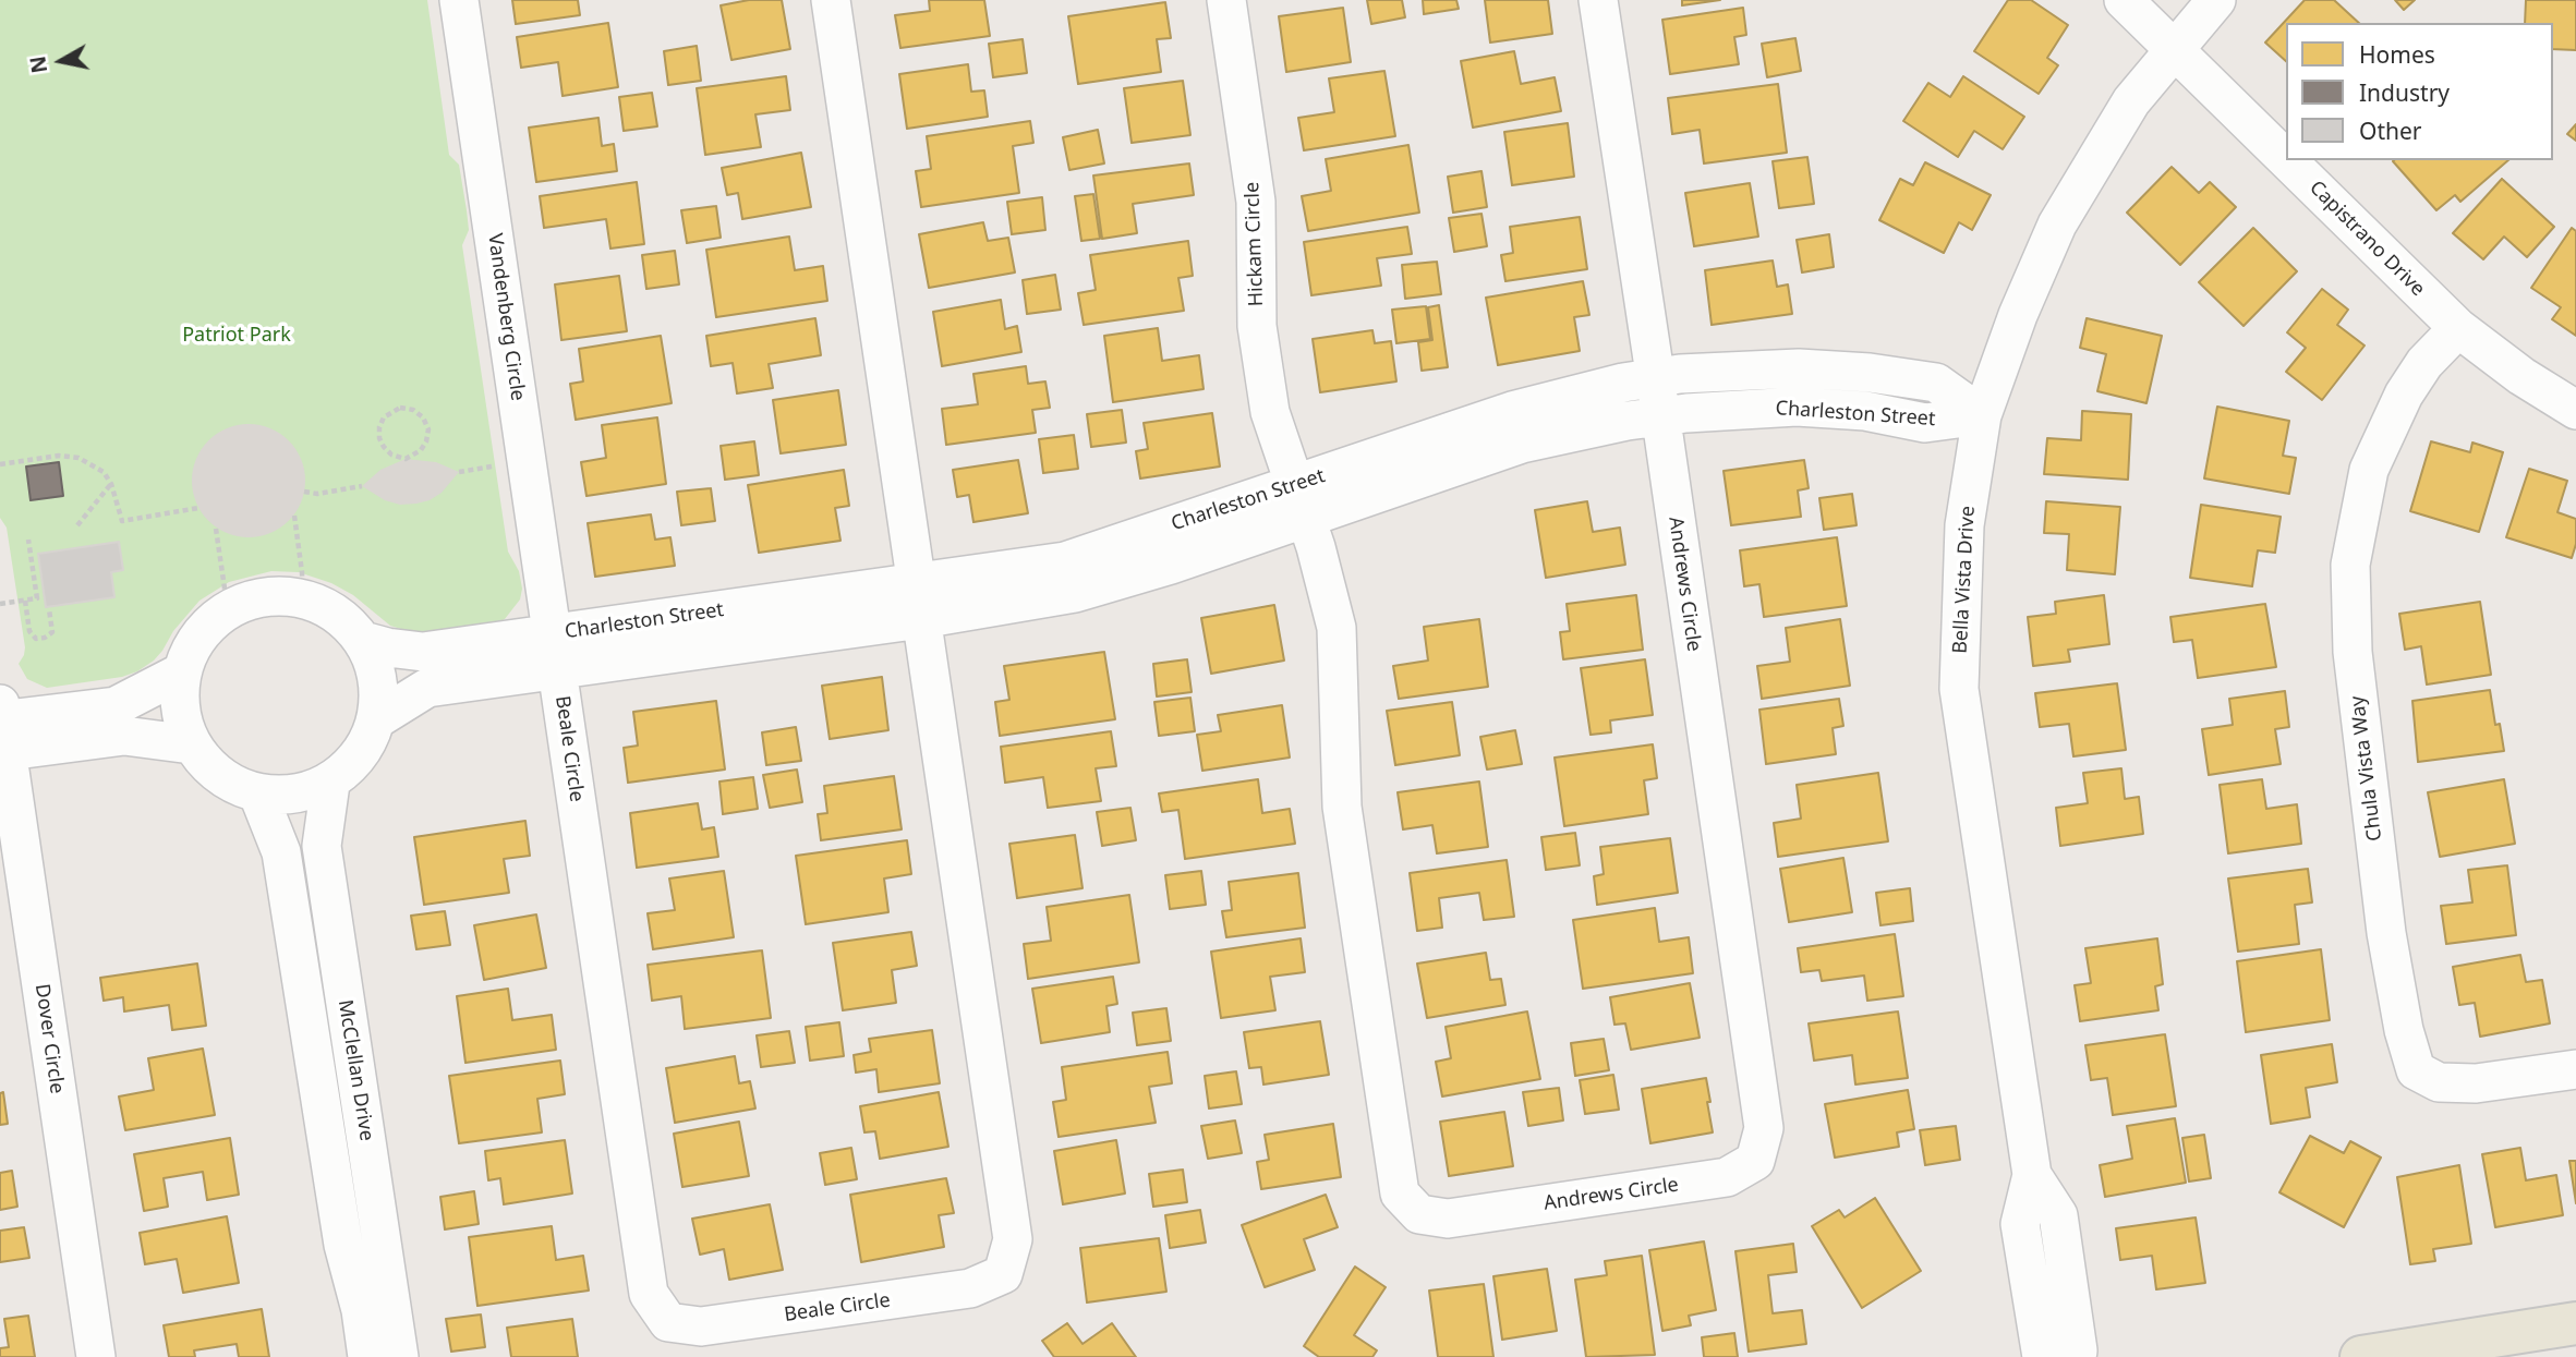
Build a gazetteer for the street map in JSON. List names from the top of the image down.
{
  "streets": {
    "street": [
      "Capistrano Drive",
      "Hickam Circle",
      "Vandenberg Circle",
      "Charleston Street",
      "Bella Vista Drive",
      "Andrews Circle",
      "Beale Circle",
      "Chula Vista Way",
      "Dover Circle",
      "McClellan Drive"
    ]
  },
  "crossings": [
    ["Capistrano Drive", "Bella Vista Drive"],
    ["Capistrano Drive", "Chula Vista Way"],
    ["Hickam Circle", "Charleston Street"],
    ["Hickam Circle", "Andrews Circle"],
    ["Vandenberg Circle", "Charleston Street"],
    ["Vandenberg Circle", "Beale Circle"],
    ["Charleston Street", "Bella Vista Drive"],
    ["Charleston Street", "Andrews Circle"],
    ["Charleston Street", "Beale Circle"],
    ["Charleston Street", "McClellan Drive"]
  ],
  "parks": ["Patriot Park"],
  "legend": ["Homes", "Industry", "Other"],
  "north": "left"
}
